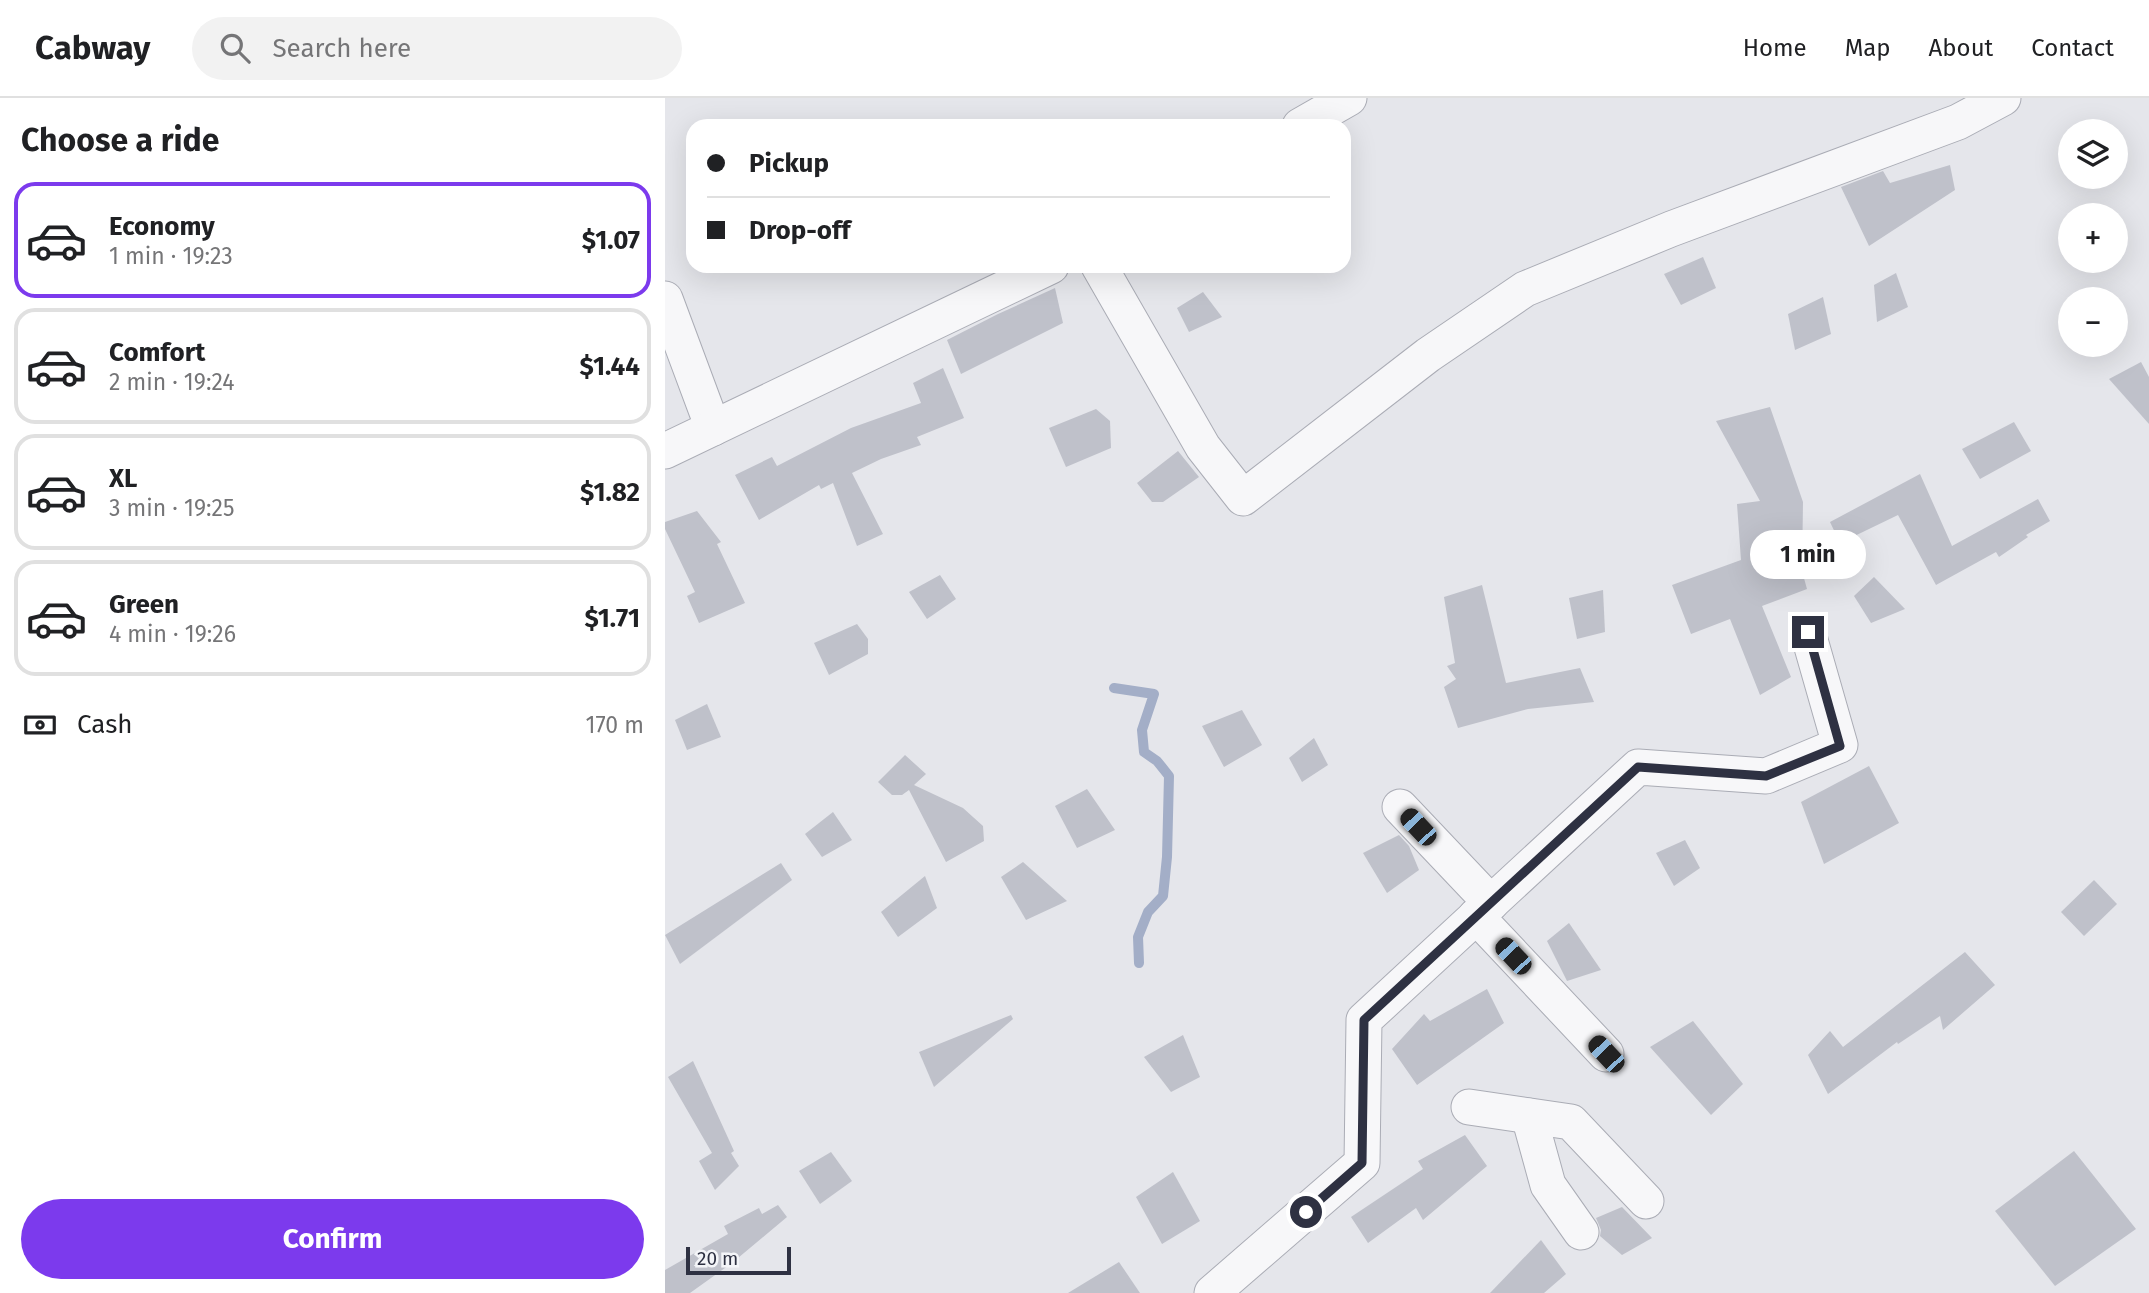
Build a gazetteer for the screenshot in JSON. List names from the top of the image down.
{
  "scale_bar": "20 m",
  "page": {
    "header": "Cabway",
    "search": "Search here",
    "nav": [
      "Home",
      "Map",
      "About",
      "Contact"
    ],
    "heading": "Choose a ride",
    "map_buttons": ["+", "−"],
    "banner": ["Pickup", "Drop-off"],
    "list": [
      {
        "name": "Economy",
        "note": "1 min · 19:23",
        "value": "$1.07"
      },
      {
        "name": "Comfort",
        "note": "2 min · 19:24",
        "value": "$1.44"
      },
      {
        "name": "XL",
        "note": "3 min · 19:25",
        "value": "$1.82"
      },
      {
        "name": "Green",
        "note": "4 min · 19:26",
        "value": "$1.71"
      }
    ],
    "bubble": "1 min",
    "pay": ["Cash", "170 m"],
    "buttons": "Confirm",
    "scale": "20 m"
  }
}
